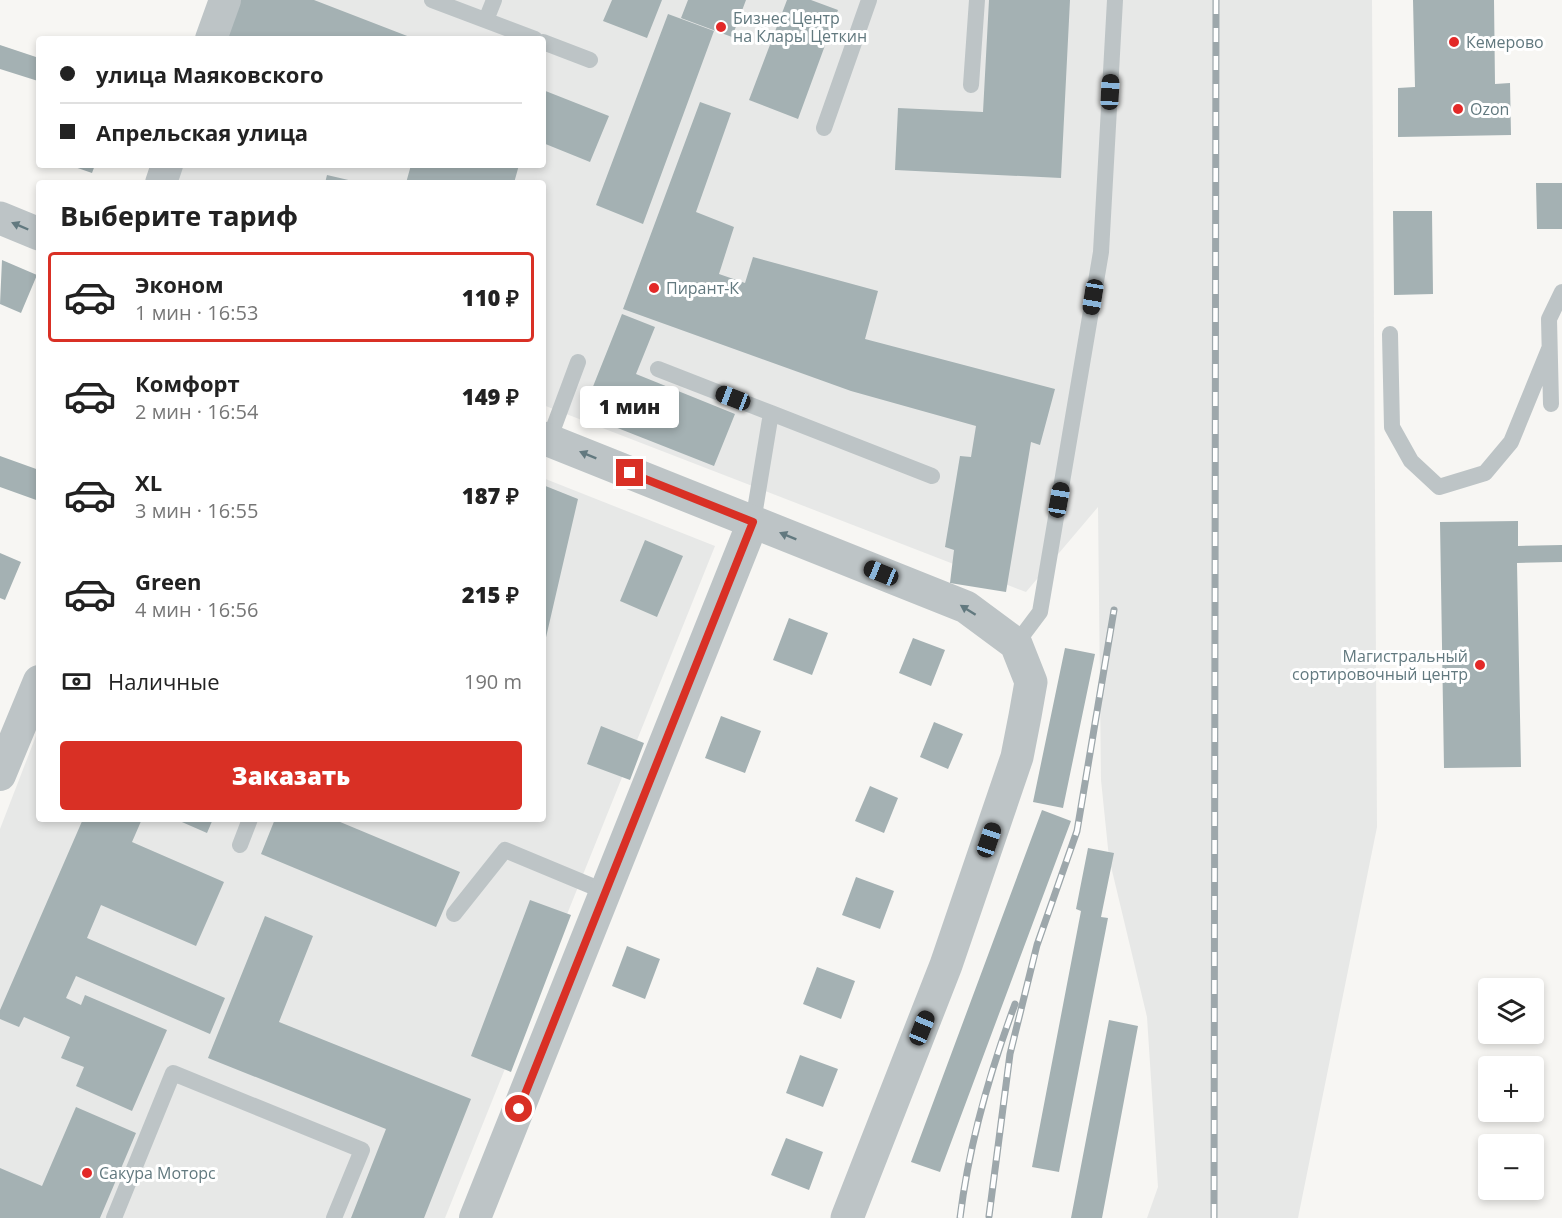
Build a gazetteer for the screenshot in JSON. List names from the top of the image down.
{
  "places": [
    "Бизнес Центр на Клары Цеткин",
    "Кемерово",
    "Ozon",
    "Пирант-К",
    "Магистральный сортировочный центр",
    "Сакура Моторс"
  ],
  "page": {
    "banner": ["улица Маяковского", "Апрельская улица"],
    "heading": "Выберите тариф",
    "list": [
      {
        "name": "Эконом",
        "note": "1 мин · 16:53",
        "value": "110 ₽"
      },
      {
        "name": "Комфорт",
        "note": "2 мин · 16:54",
        "value": "149 ₽"
      },
      {
        "name": "XL",
        "note": "3 мин · 16:55",
        "value": "187 ₽"
      },
      {
        "name": "Green",
        "note": "4 мин · 16:56",
        "value": "215 ₽"
      }
    ],
    "bubble": "1 мин",
    "pay": ["Наличные", "190 m"],
    "buttons": "Заказать",
    "map_buttons": ["+", "−"]
  }
}
